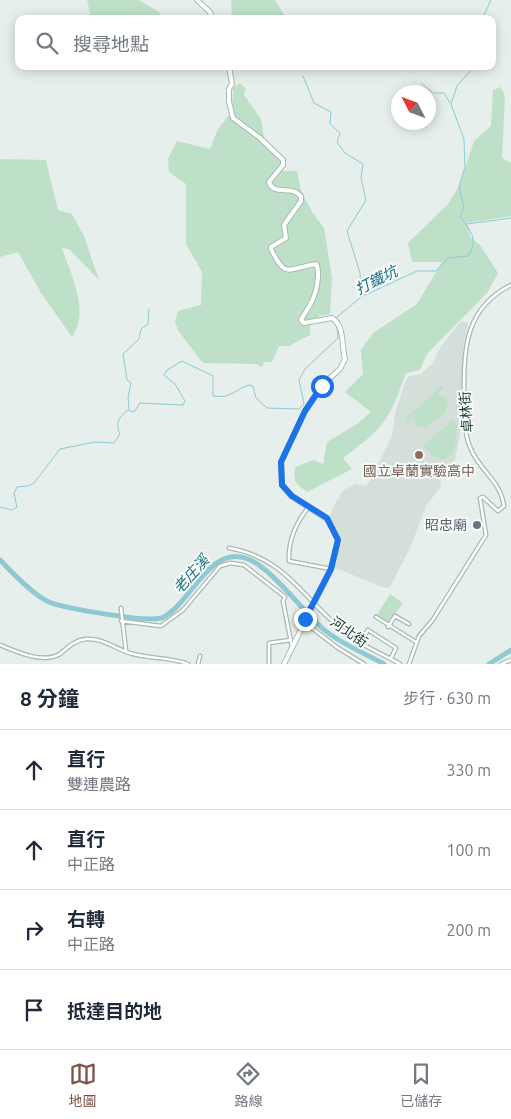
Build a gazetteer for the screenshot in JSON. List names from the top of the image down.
{
  "streets": {
    "street": ["卓林街", "河北街"]
  },
  "water": ["打鐵坑", "老庄溪"],
  "places": ["國立卓蘭實驗高中", "昭忠廟"],
  "north": "top left",
  "page": {
    "search": "搜尋地點",
    "heading": ["8 分鐘", "步行 · 630 m"],
    "list": [
      ["直行", "雙連農路", "330 m"],
      ["直行", "中正路", "100 m"],
      ["右轉", "中正路", "200 m"],
      "抵達目的地"
    ],
    "nav": ["地圖", "路線", "已儲存"]
  }
}
